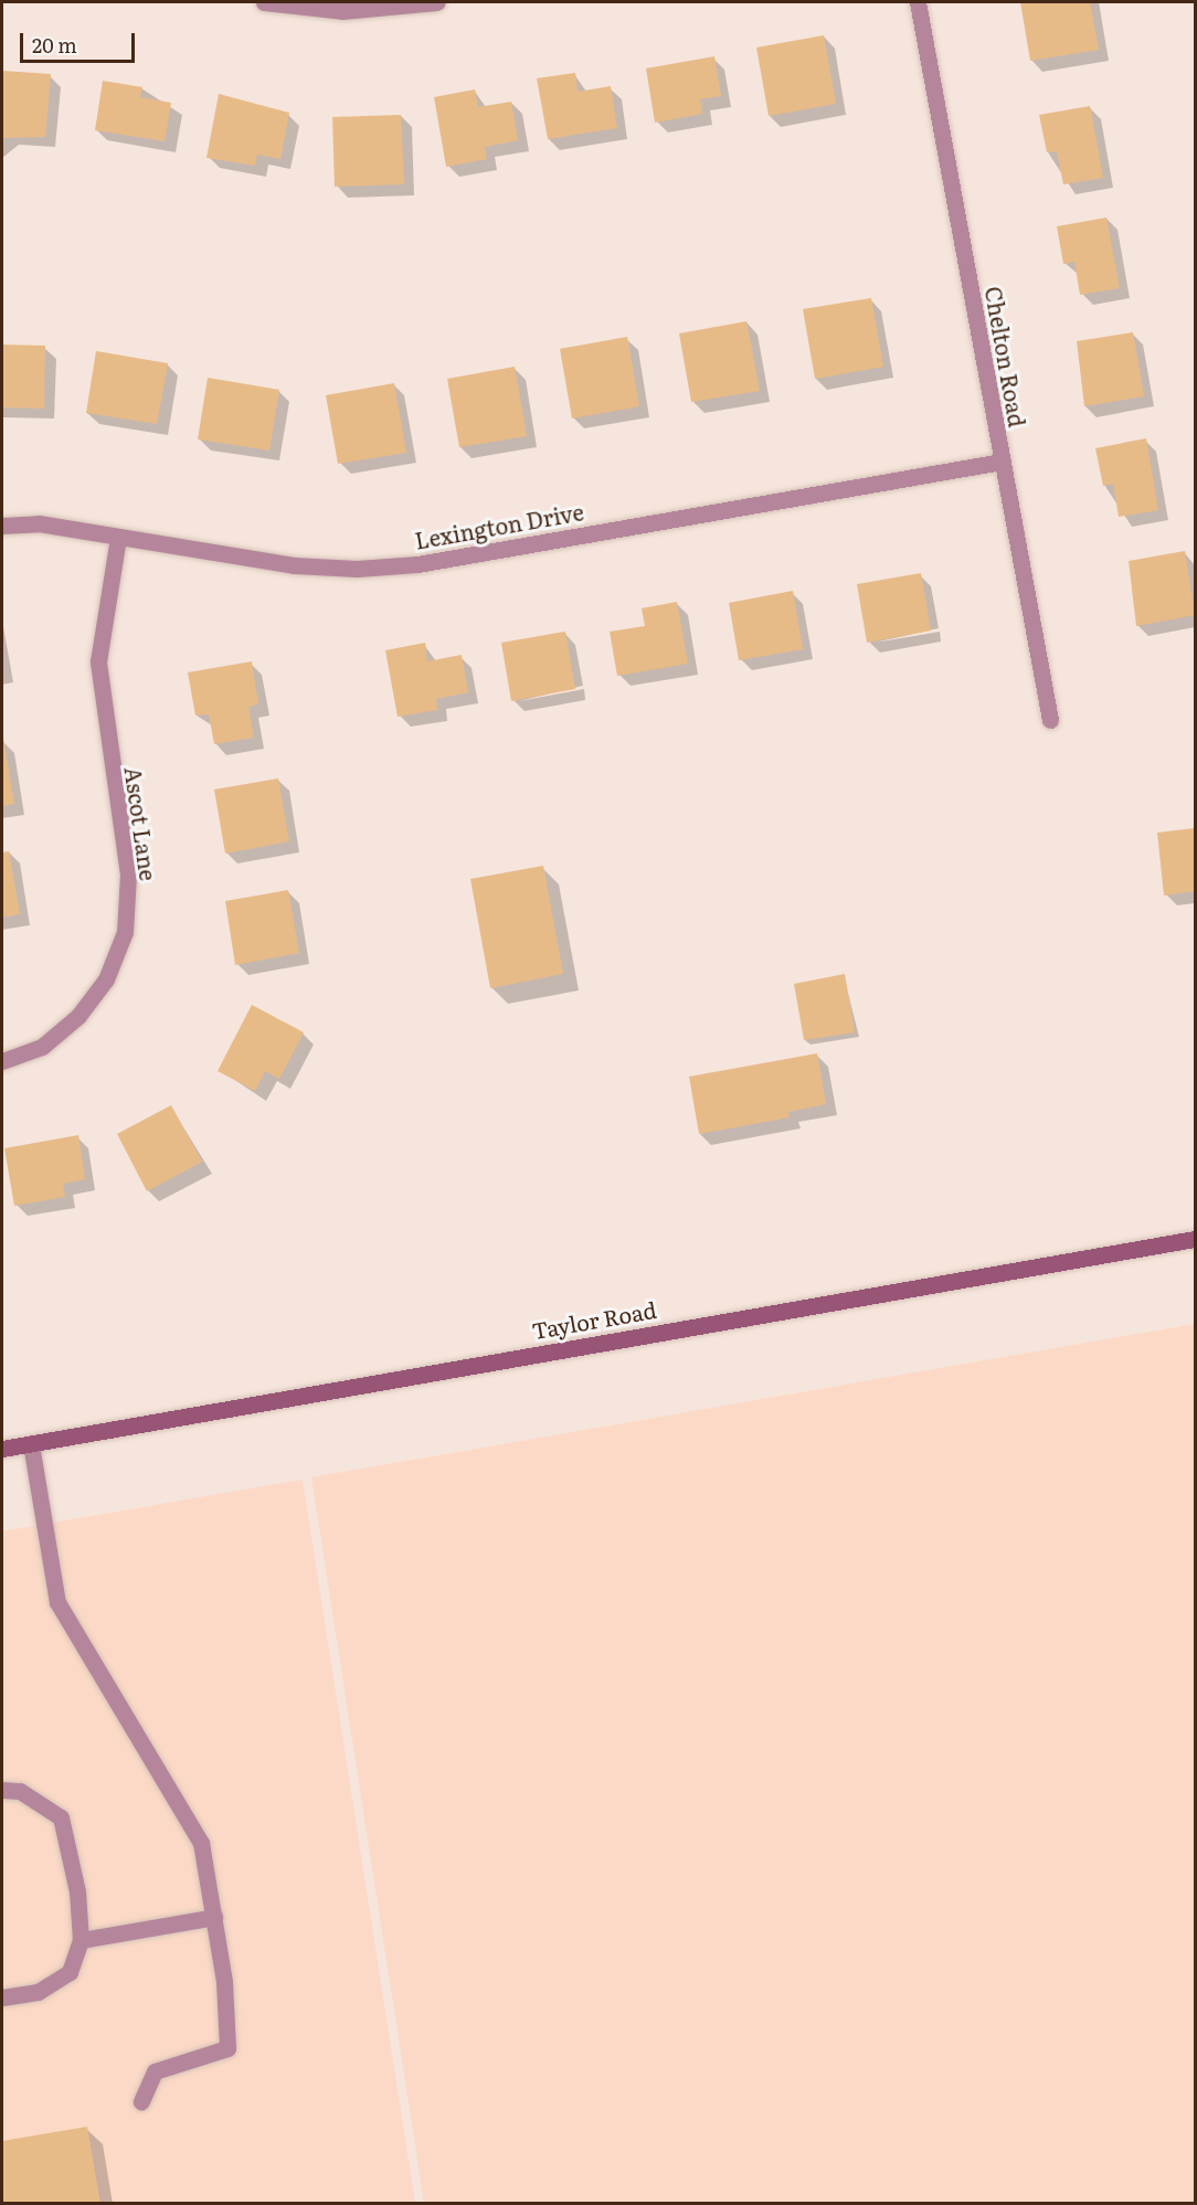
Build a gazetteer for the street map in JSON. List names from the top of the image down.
{
  "streets": {
    "main road": ["Taylor Road"],
    "street": ["Chelton Road", "Lexington Drive", "Ascot Lane"]
  },
  "crossings": [
    ["Chelton Road", "Lexington Drive"],
    ["Lexington Drive", "Ascot Lane"]
  ],
  "scale_bar": "20 m"
}
